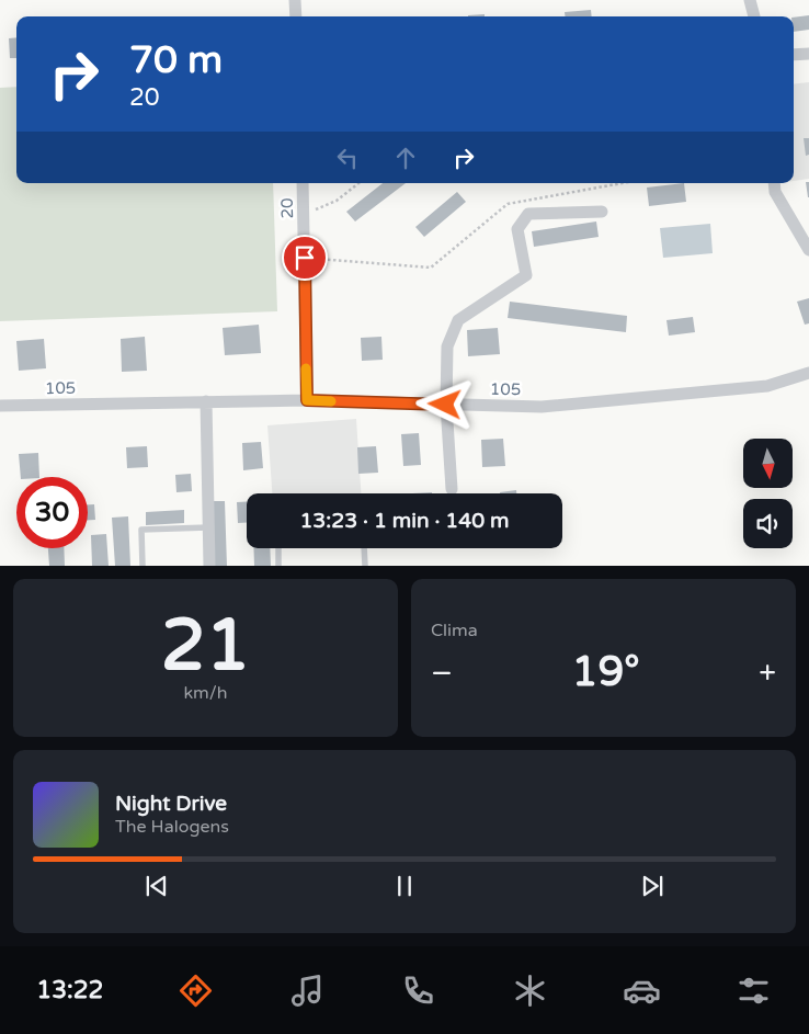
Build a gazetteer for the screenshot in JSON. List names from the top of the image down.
{
  "streets": {
    "street": ["20", "105"]
  },
  "crossings": [
    ["20", "105"]
  ],
  "north": "bottom",
  "page": {
    "turn": ["70 m", "20"],
    "limit": "30",
    "trip": "13:23 · 1 min · 140 m",
    "tile": [
      ["21", "km/h"],
      "Clima"
    ],
    "heat": ["−", "19°", "+"],
    "song": ["Night Drive", "The Halogens"],
    "tabs": "13:22"
  }
}
